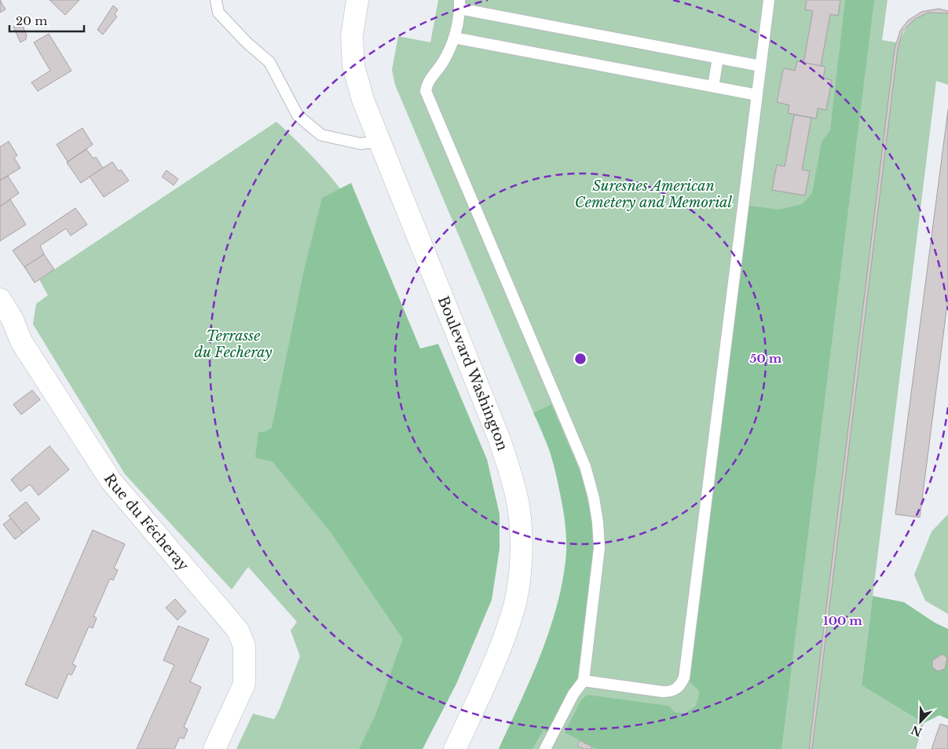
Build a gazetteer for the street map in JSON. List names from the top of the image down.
{
  "streets": {
    "street": ["Boulevard Washington", "Rue du Fécheray"]
  },
  "parks": ["Suresnes American Cemetery and Memorial", "Terrasse du Fecheray"],
  "scale_bar": "20 m",
  "north": "bottom left",
  "rings": ["50 m", "100 m"]
}
